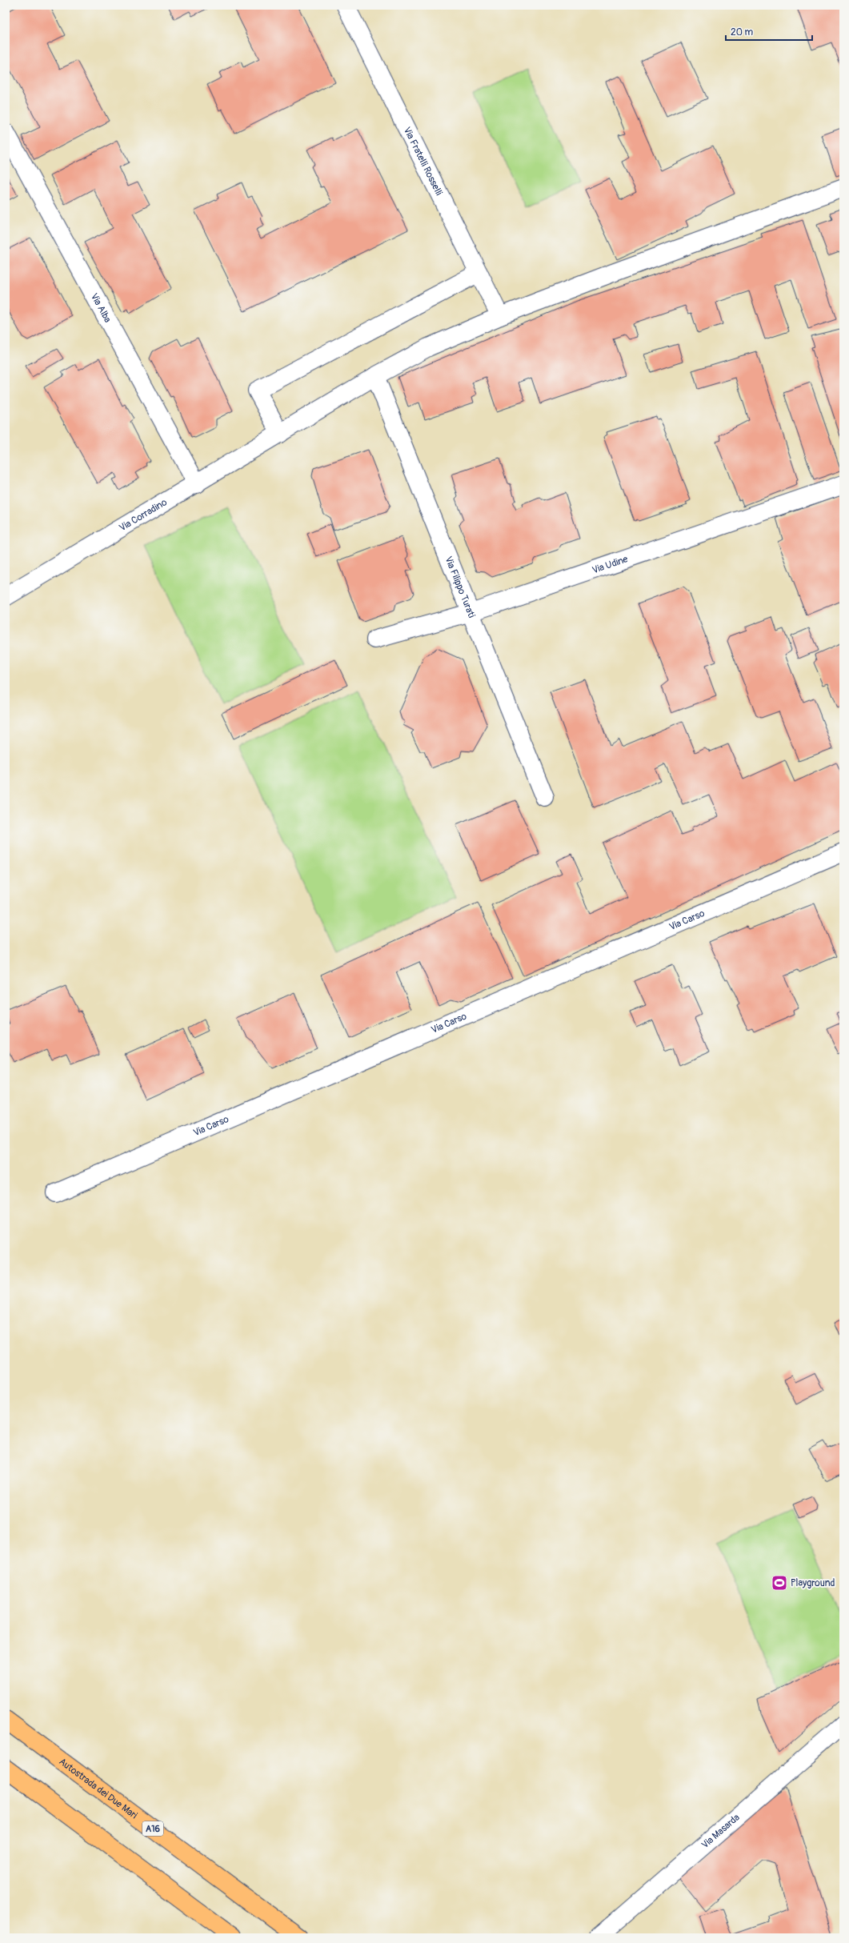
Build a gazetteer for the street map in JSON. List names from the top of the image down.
{
  "streets": {
    "highway": ["Autostrada dei Due Mari", "A16"],
    "street": [
      "Via Fratelli Rosselli",
      "Via Alba",
      "Via Corradino",
      "Via Udine",
      "Via Filippo Turati",
      "Via Carso",
      "Via Masarda"
    ]
  },
  "crossings": [
    ["Via Fratelli Rosselli", "Via Corradino"],
    ["Via Alba", "Via Corradino"],
    ["Via Corradino", "Via Filippo Turati"],
    ["Via Udine", "Via Filippo Turati"]
  ],
  "places": {
    "sports": ["Playground"]
  },
  "scale_bar": "20 m"
}
